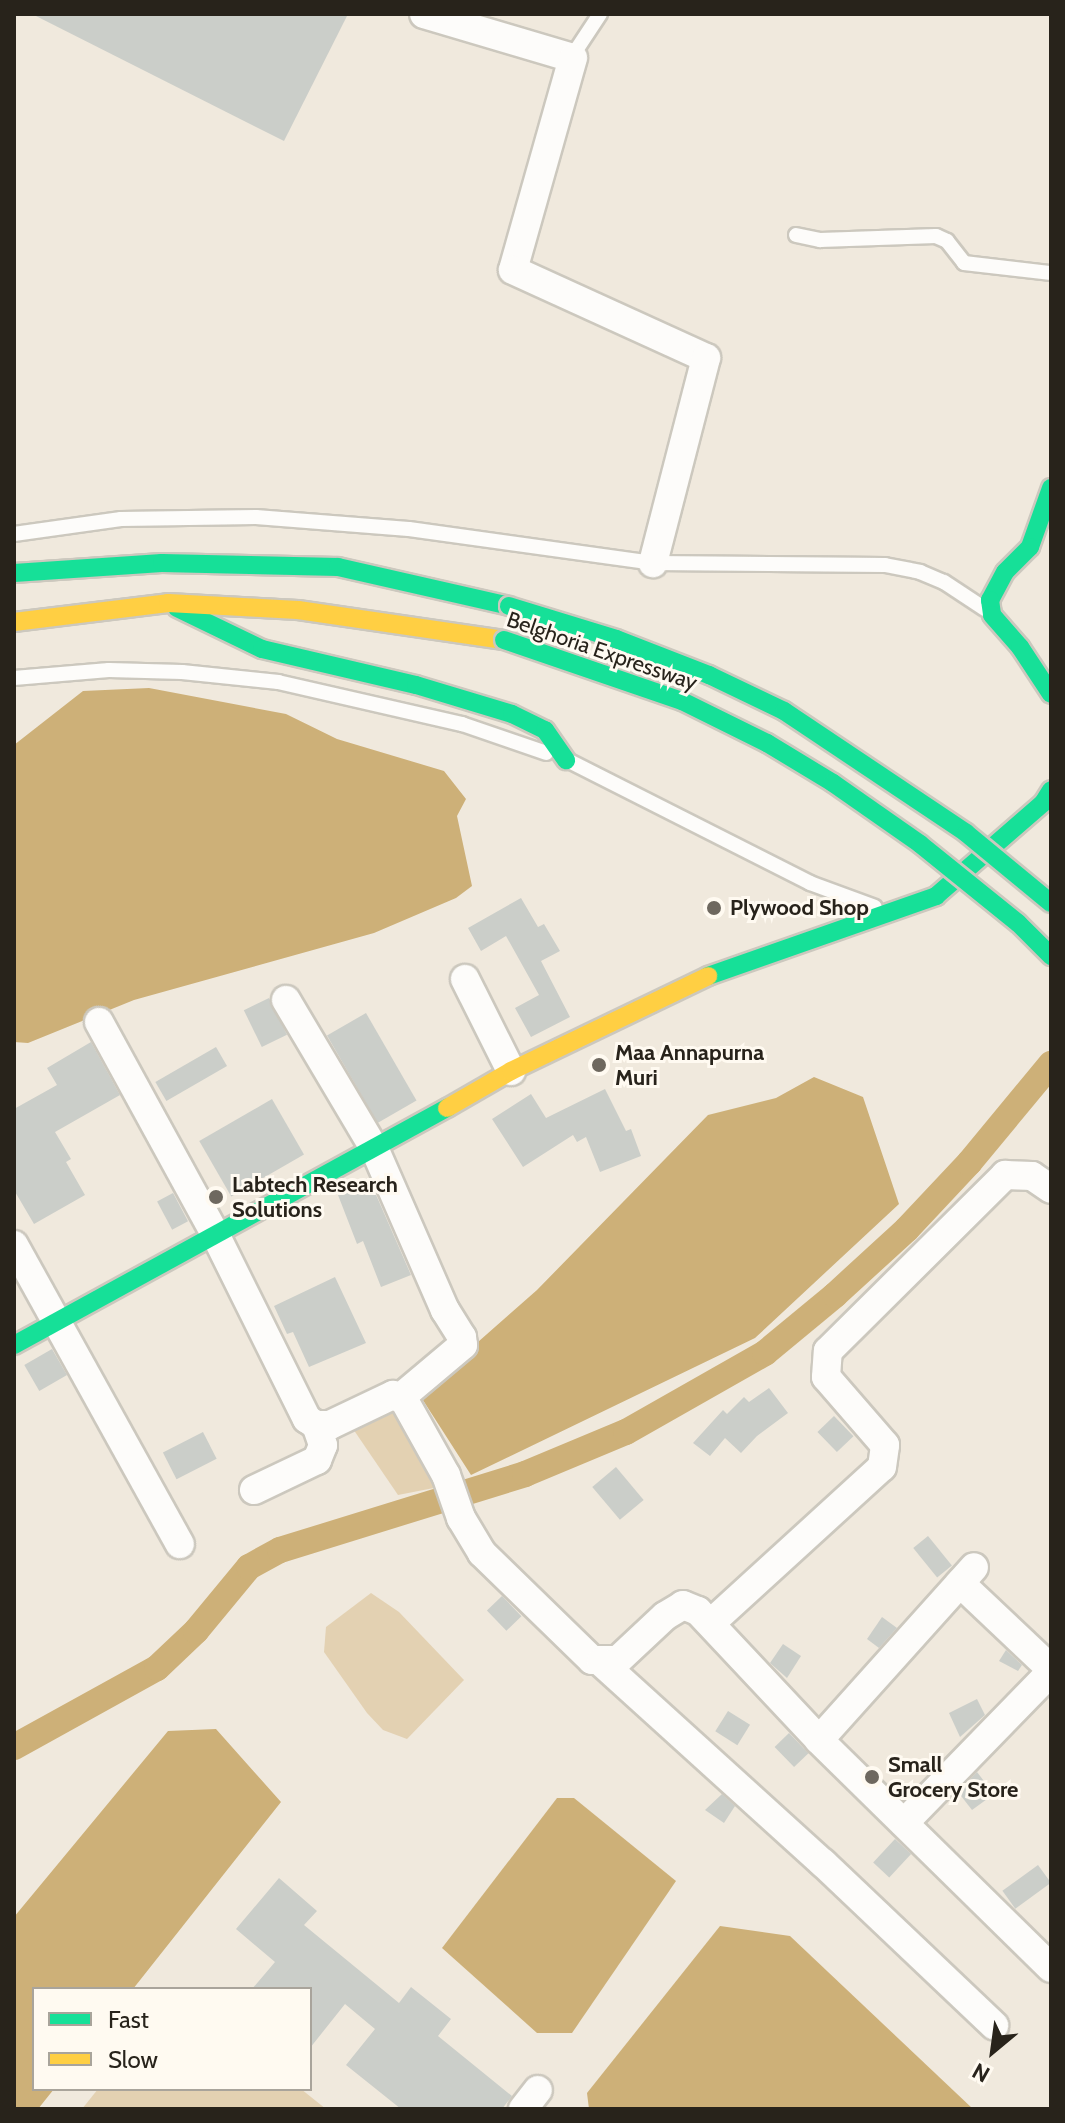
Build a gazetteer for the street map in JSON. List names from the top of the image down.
{
  "streets": {
    "main road": ["Belghoria Expressway"]
  },
  "places": [
    "Plywood Shop",
    "Maa Annapurna Muri",
    "Labtech Research Solutions",
    "Small Grocery Store"
  ],
  "legend": ["Fast", "Slow"],
  "north": "bottom left"
}
